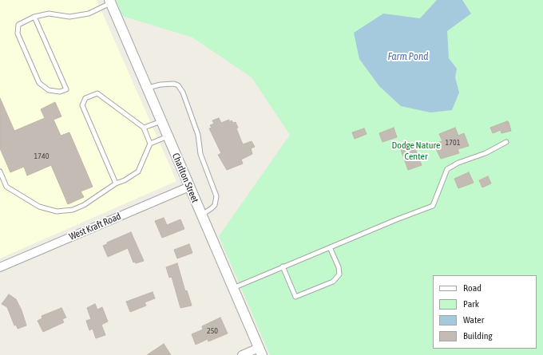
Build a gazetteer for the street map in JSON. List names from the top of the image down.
{
  "streets": {
    "street": ["Charlton Street", "West Kraft Road"]
  },
  "crossings": [
    ["Charlton Street", "West Kraft Road"]
  ],
  "water": ["Farm Pond"],
  "parks": ["Dodge Nature Center"],
  "house_numbers": ["1701", "1740", "250"],
  "legend": [
    "Road",
    "Park",
    "Water",
    "Building"
  ]
}
